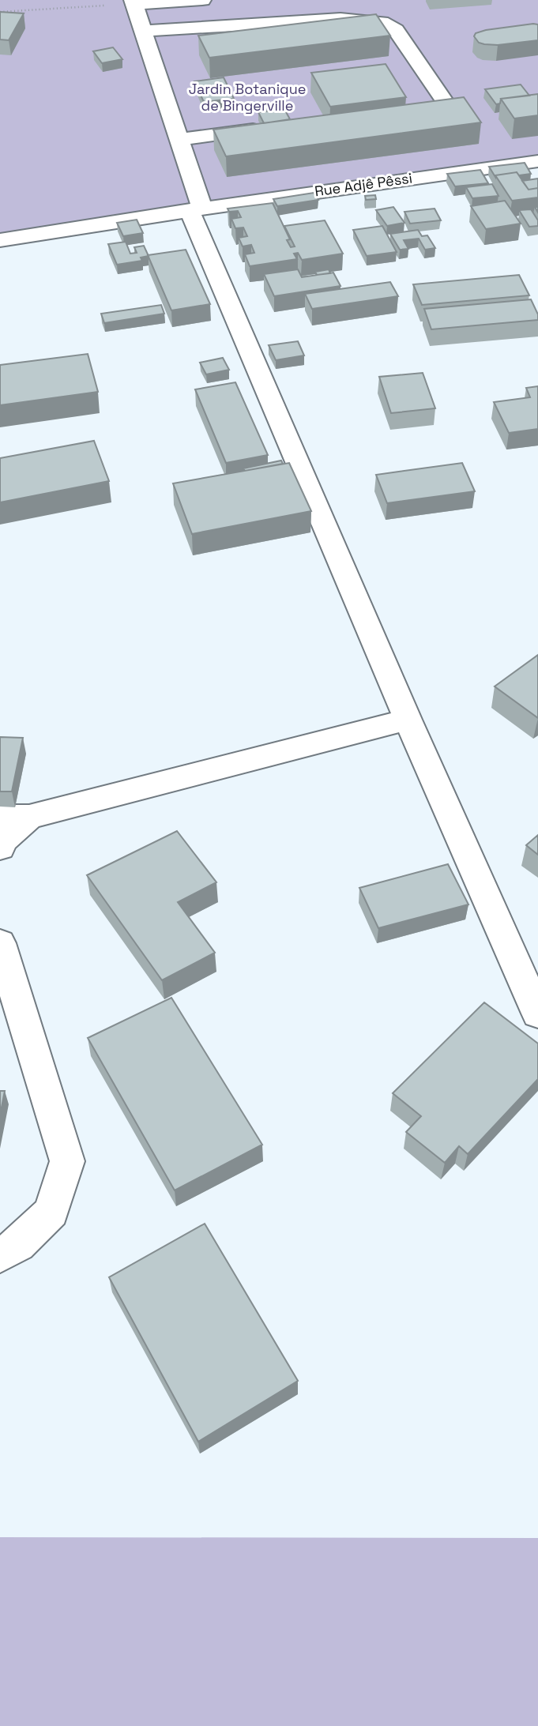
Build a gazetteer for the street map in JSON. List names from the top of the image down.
{
  "streets": {
    "street": ["Rue Adjê Pêssi"]
  },
  "parks": ["Jardin Botanique de Bingerville"]
}
